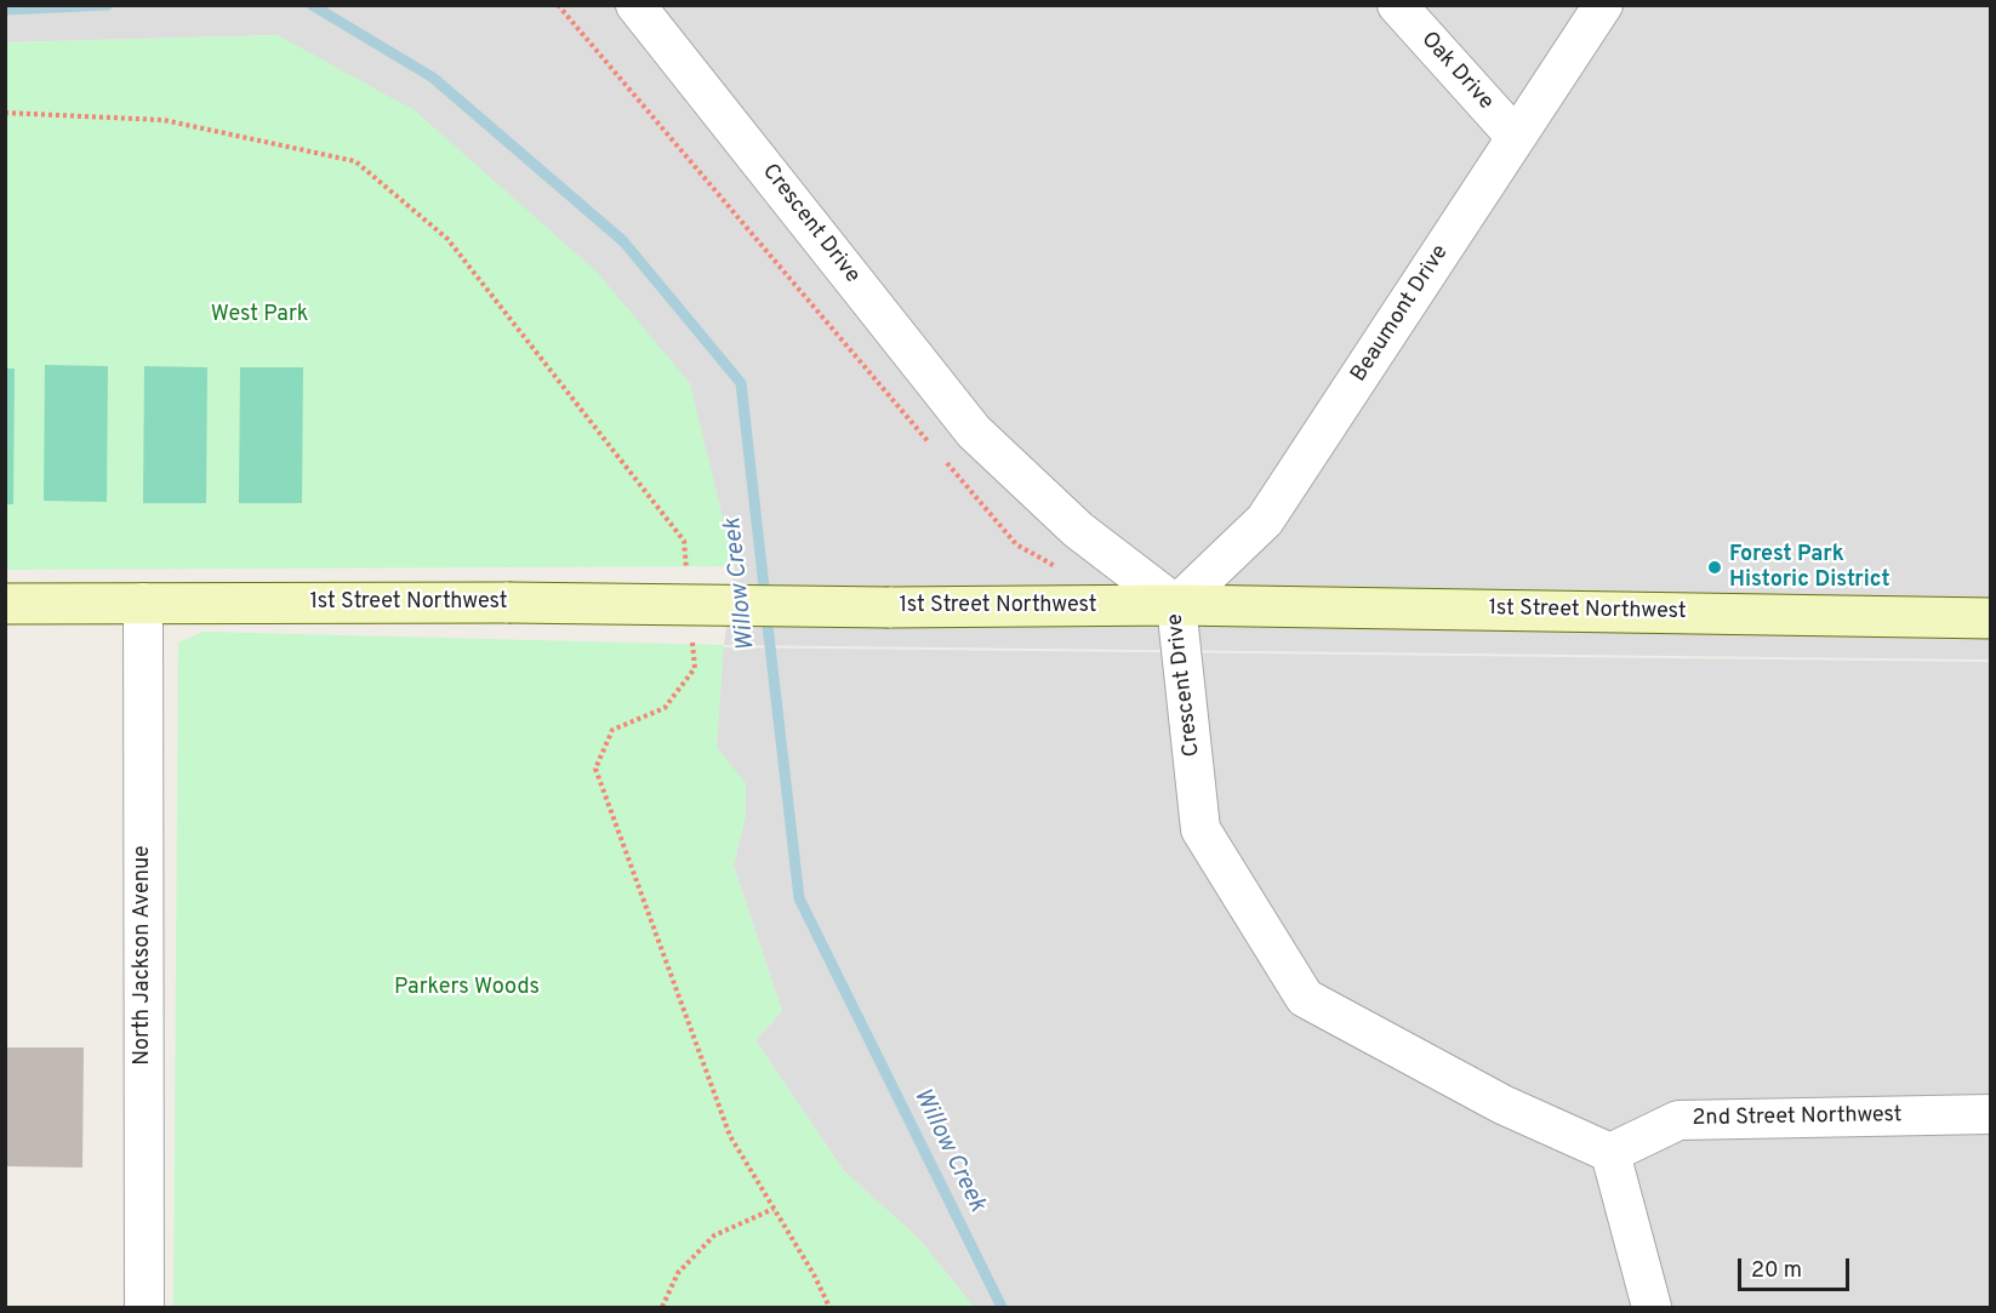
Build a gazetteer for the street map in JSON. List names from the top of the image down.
{
  "streets": {
    "main road": ["1st Street Northwest"],
    "street": [
      "Oak Drive",
      "Crescent Drive",
      "Beaumont Drive",
      "North Jackson Avenue",
      "2nd Street Northwest"
    ]
  },
  "crossings": [
    ["Oak Drive", "Beaumont Drive"],
    ["Crescent Drive", "Beaumont Drive"],
    ["Crescent Drive", "1st Street Northwest"],
    ["Crescent Drive", "2nd Street Northwest"],
    ["Beaumont Drive", "1st Street Northwest"],
    ["1st Street Northwest", "North Jackson Avenue"]
  ],
  "water": ["Willow Creek"],
  "parks": ["West Park", "Parkers Woods"],
  "places": ["Forest Park Historic District"],
  "scale_bar": "20 m"
}
